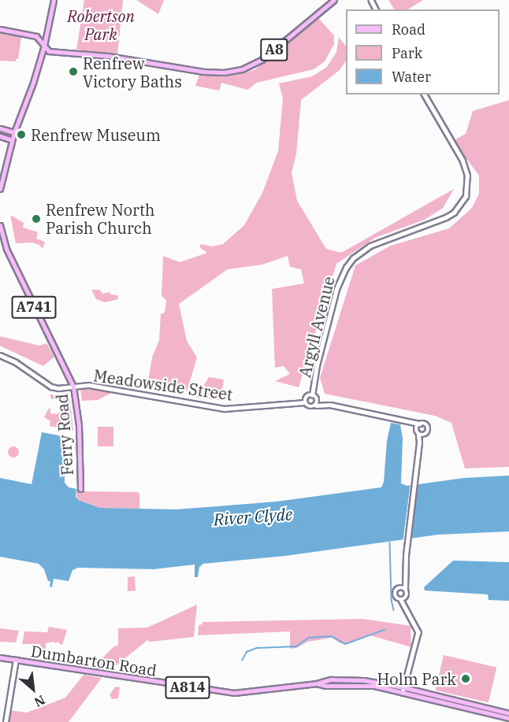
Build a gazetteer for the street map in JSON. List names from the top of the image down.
{
  "streets": {
    "main road": [
      "A8",
      "A741",
      "Ferry Road",
      "Dumbarton Road",
      "A814"
    ],
    "street": ["Argyll Avenue", "Meadowside Street"]
  },
  "crossings": [
    ["Argyll Avenue", "Meadowside Street"],
    ["Meadowside Street", "Ferry Road"],
    ["Dumbarton Road", "A814"]
  ],
  "water": ["River Clyde"],
  "parks": ["Robertson Park"],
  "places": [
    "Renfrew Victory Baths",
    "Renfrew Museum",
    "Renfrew North Parish Church",
    "Holm Park"
  ],
  "legend": ["Road", "Park", "Water"],
  "north": "bottom right"
}
